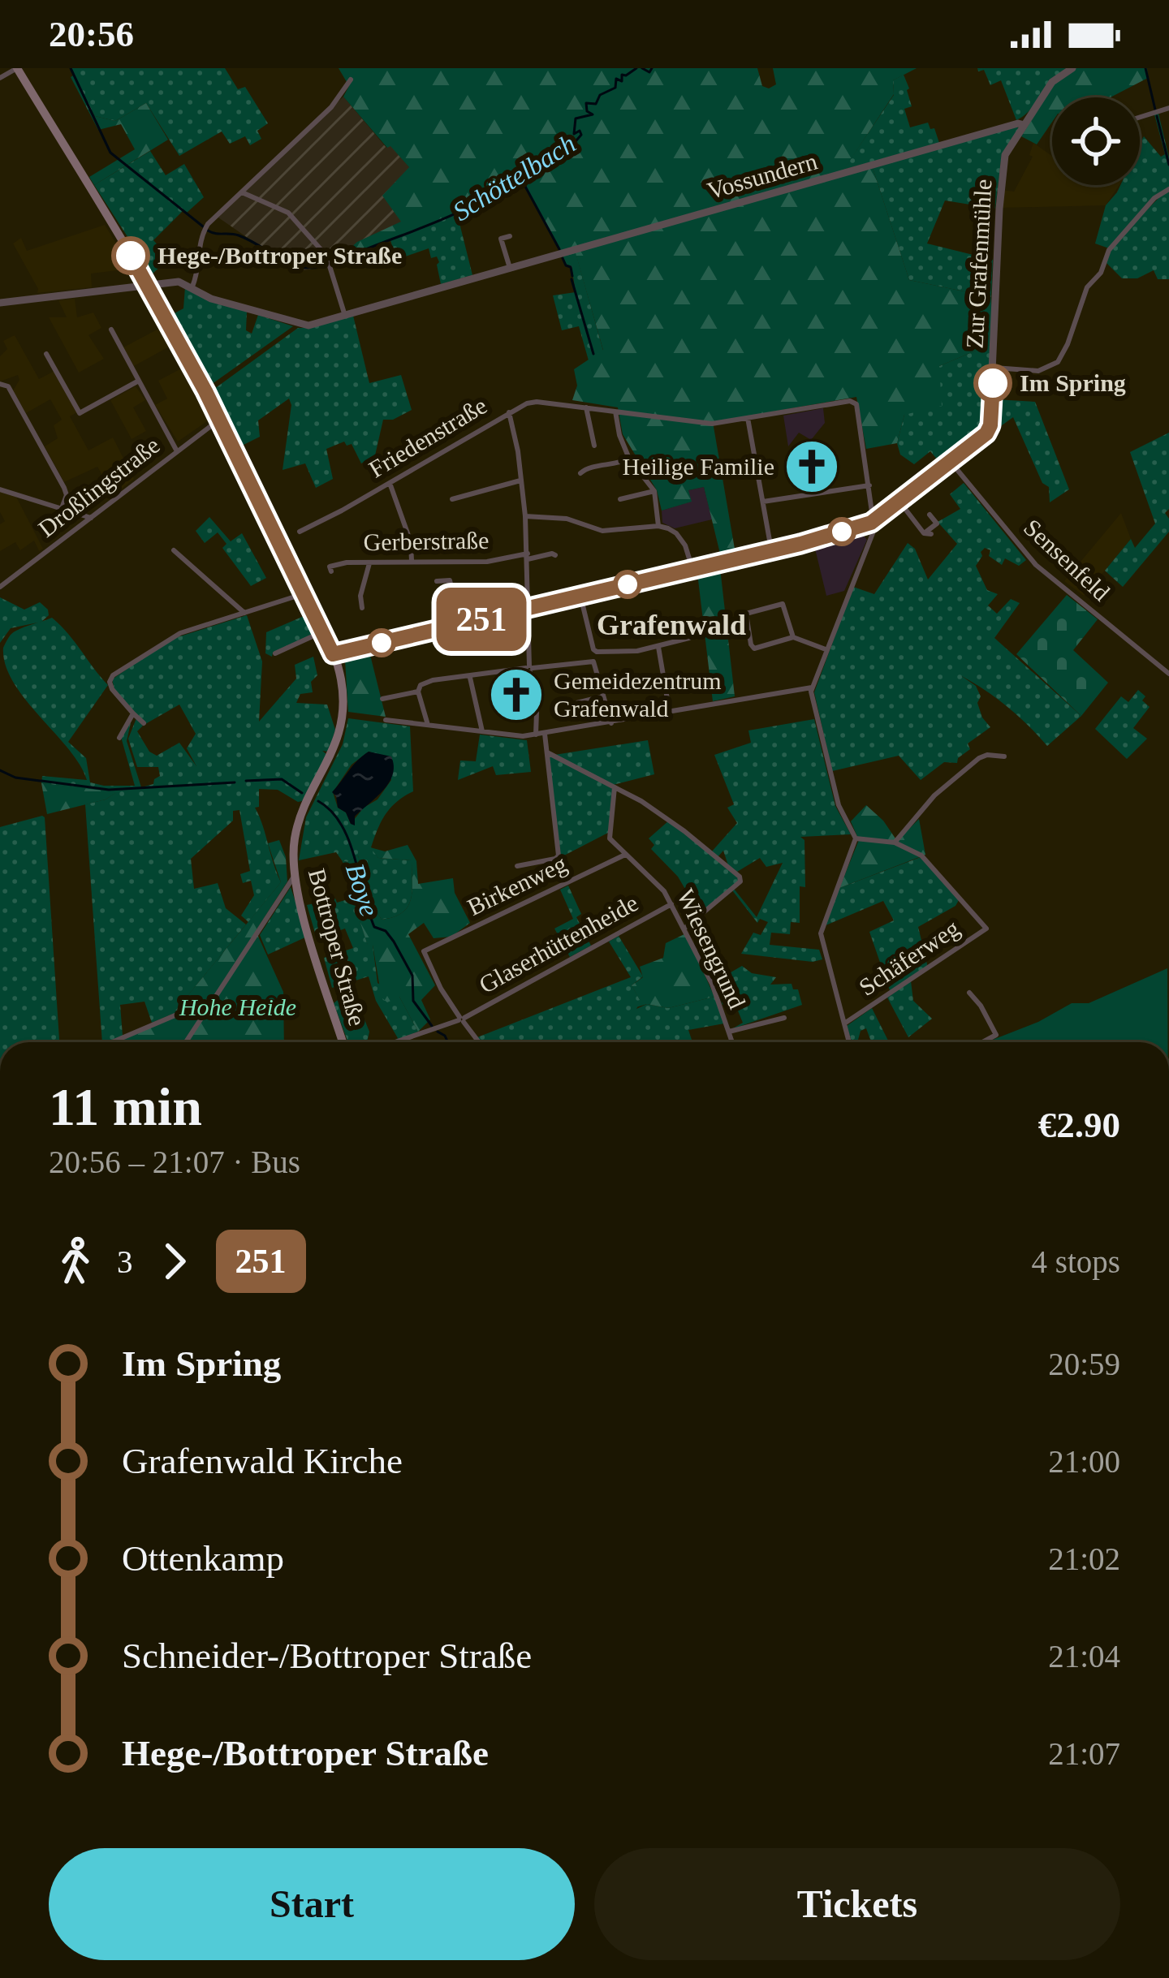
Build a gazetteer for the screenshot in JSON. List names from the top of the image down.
{
  "streets": {
    "main road": ["Bottroper Straße"],
    "street": [
      "Vossundern",
      "Zur Grafenmühle",
      "Friedenstraße",
      "Droßlingstraße",
      "Gerberstraße",
      "Sensenfeld",
      "Birkenweg",
      "Glaserhüttenheide",
      "Wiesengrund",
      "Schäferweg"
    ]
  },
  "crossings": [
    ["Vossundern", "Zur Grafenmühle"],
    ["Vossundern", "Bottroper Straße"],
    ["Zur Grafenmühle", "Sensenfeld"],
    ["Zur Grafenmühle", "Bottroper Straße"],
    ["Droßlingstraße", "Bottroper Straße"],
    ["Birkenweg", "Glaserhüttenheide"],
    ["Birkenweg", "Wiesengrund"],
    ["Glaserhüttenheide", "Wiesengrund"]
  ],
  "districts": ["Grafenwald"],
  "water": ["Schöttelbach", "Boye"],
  "parks": ["Hohe Heide"],
  "places": {
    "other": ["Hege-/Bottroper Straße", "Im Spring"],
    "church": ["Heilige Familie", "Gemeidezentrum Grafenwald"]
  },
  "lines": ["bus line 251"],
  "page": {
    "status": "20:56",
    "on_map": "251",
    "heading": ["11 min", "20:56 – 21:07 · Bus", "€2.90"],
    "legs": ["3", "251", "4 stops"],
    "list": [
      {
        "name": "Im Spring",
        "value": "20:59"
      },
      {
        "name": "Grafenwald Kirche",
        "value": "21:00"
      },
      {
        "name": "Ottenkamp",
        "value": "21:02"
      },
      {
        "name": "Schneider-/Bottroper Straße",
        "value": "21:04"
      },
      {
        "name": "Hege-/Bottroper Straße",
        "value": "21:07"
      }
    ],
    "buttons": ["Start", "Tickets"]
  }
}
